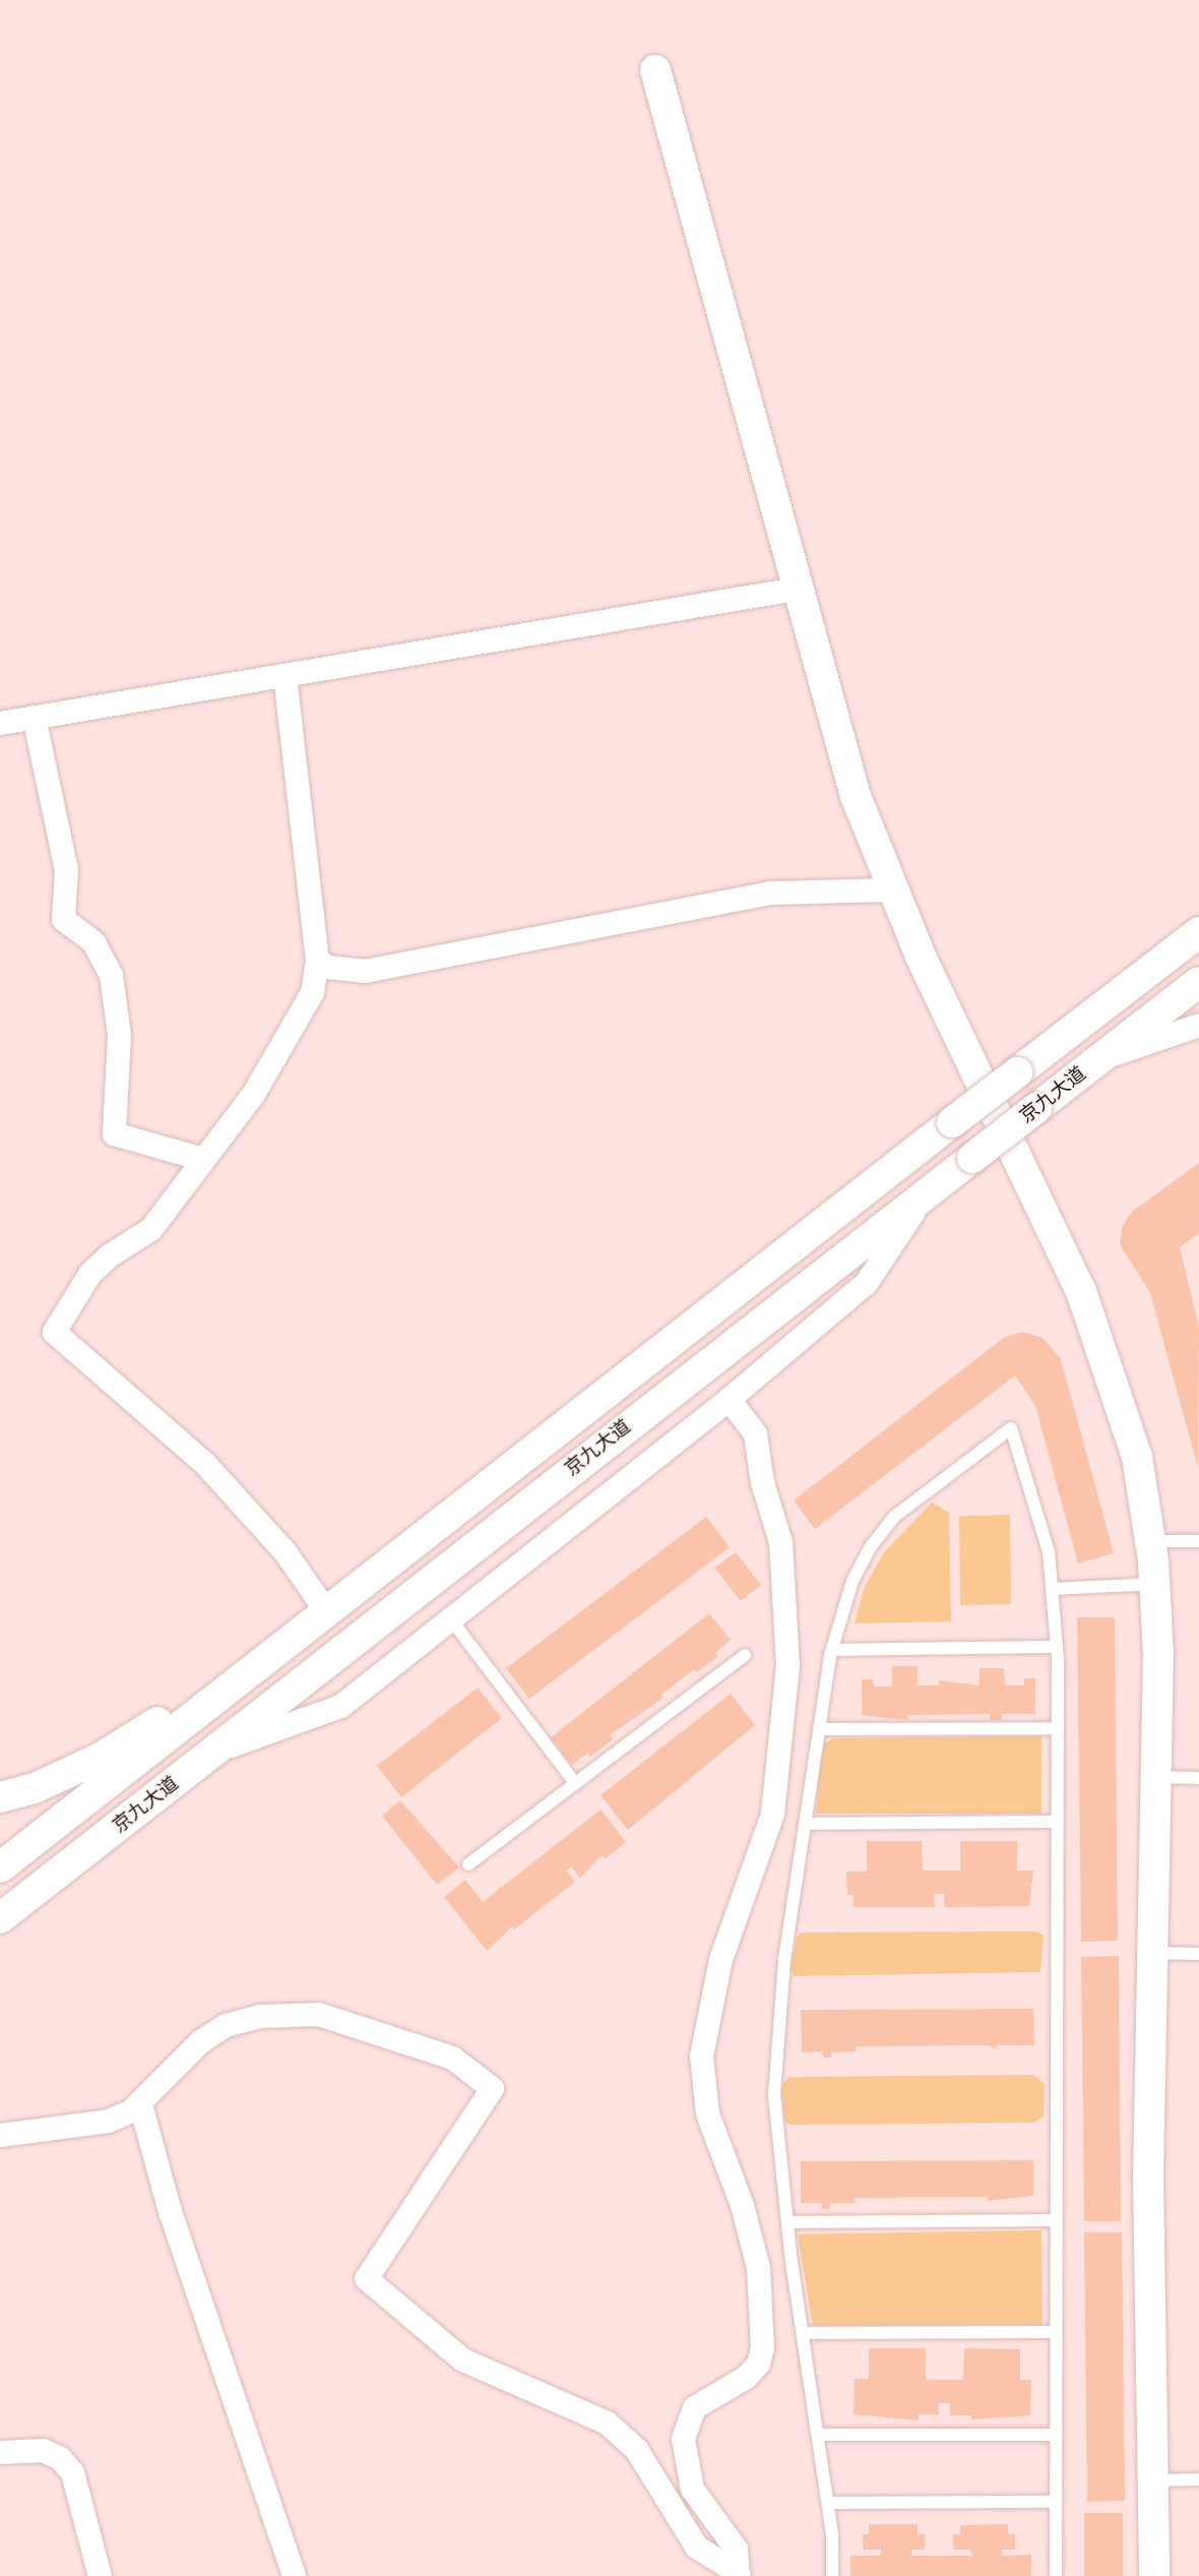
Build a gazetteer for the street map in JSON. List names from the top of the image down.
{
  "streets": {
    "street": ["京九大道"]
  }
}
